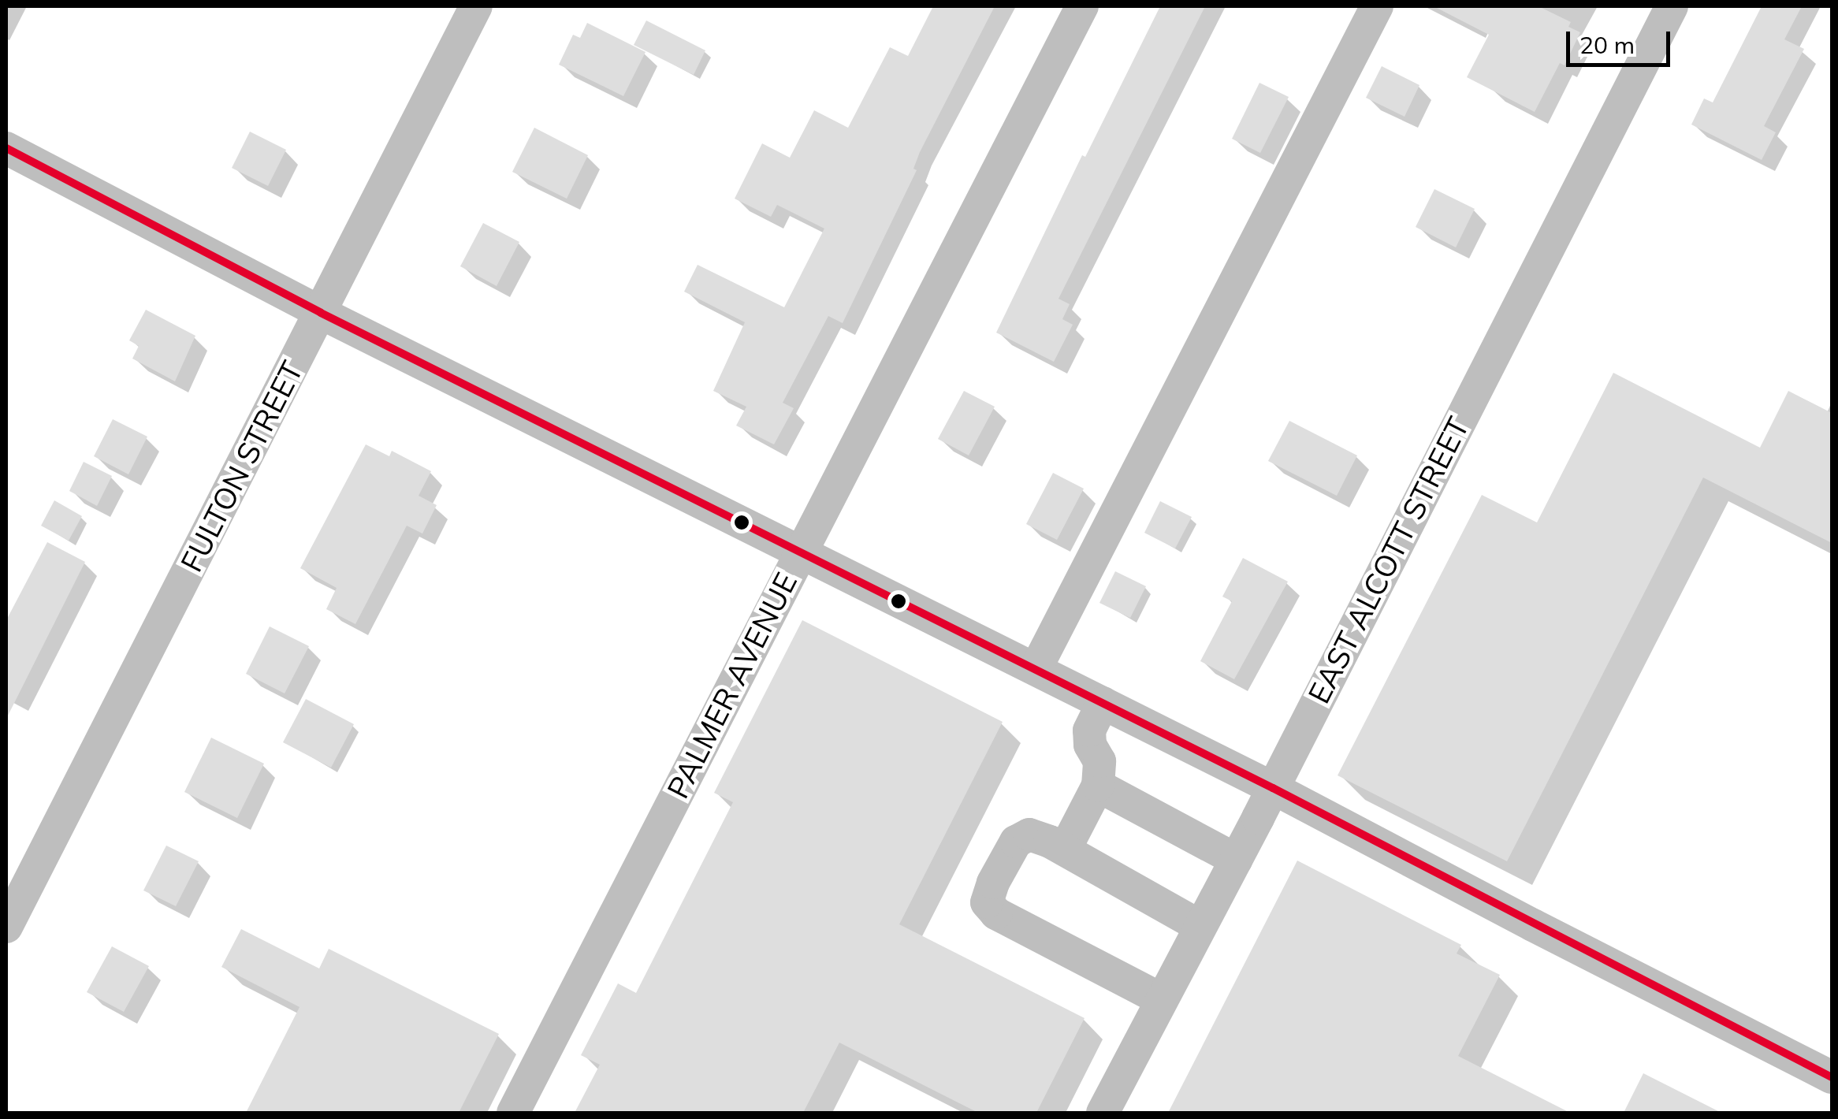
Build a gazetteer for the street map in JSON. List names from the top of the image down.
{
  "streets": {
    "street": ["FULTON STREET", "EAST ALCOTT STREET", "PALMER AVENUE"]
  },
  "scale_bar": "20 m"
}
